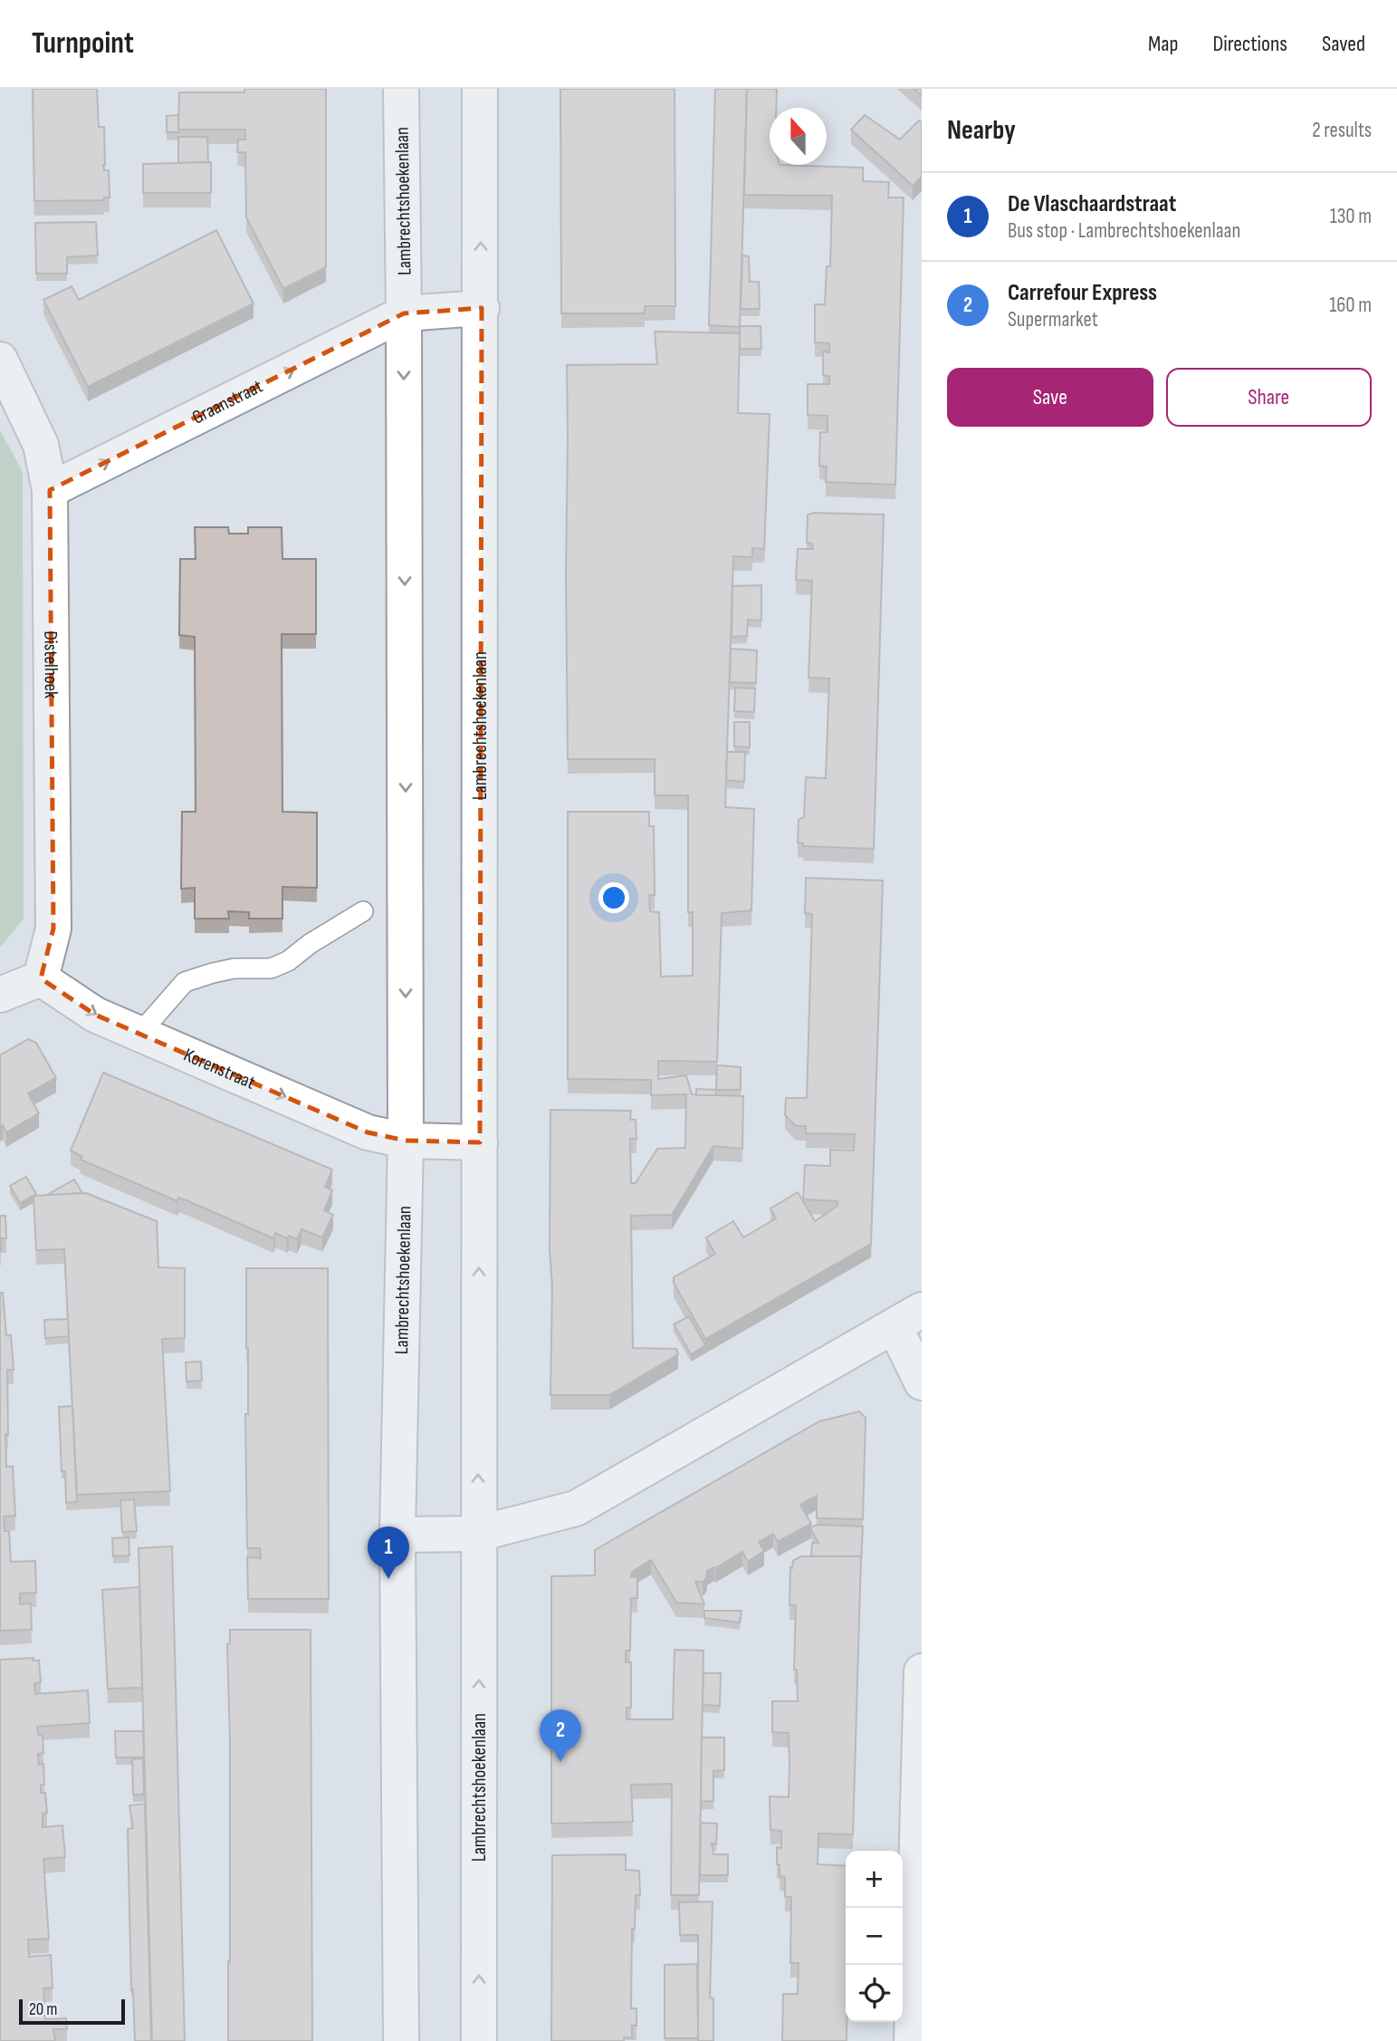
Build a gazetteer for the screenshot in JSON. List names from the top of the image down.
{
  "streets": {
    "street": [
      "Lambrechtshoekenlaan",
      "Graanstraat",
      "Distelhoek",
      "Korenstraat"
    ]
  },
  "crossings": [
    ["Lambrechtshoekenlaan", "Graanstraat"],
    ["Lambrechtshoekenlaan", "Korenstraat"],
    ["Graanstraat", "Distelhoek"],
    ["Distelhoek", "Korenstraat"]
  ],
  "one_way": ["Graanstraat", "Korenstraat"],
  "scale_bar": "20 m",
  "north": "top",
  "page": {
    "header": "Turnpoint",
    "nav": ["Map", "Directions", "Saved"],
    "heading": ["Nearby", "2 results"],
    "list": [
      {
        "mark": "1",
        "name": "De Vlaschaardstraat",
        "note": "Bus stop · Lambrechtshoekenlaan",
        "value": "130 m"
      },
      {
        "mark": "2",
        "name": "Carrefour Express",
        "note": "Supermarket",
        "value": "160 m"
      }
    ],
    "buttons": ["Save", "Share"],
    "pins": ["1", "2"],
    "map_buttons": ["+", "−"],
    "scale": "20 m"
  }
}
